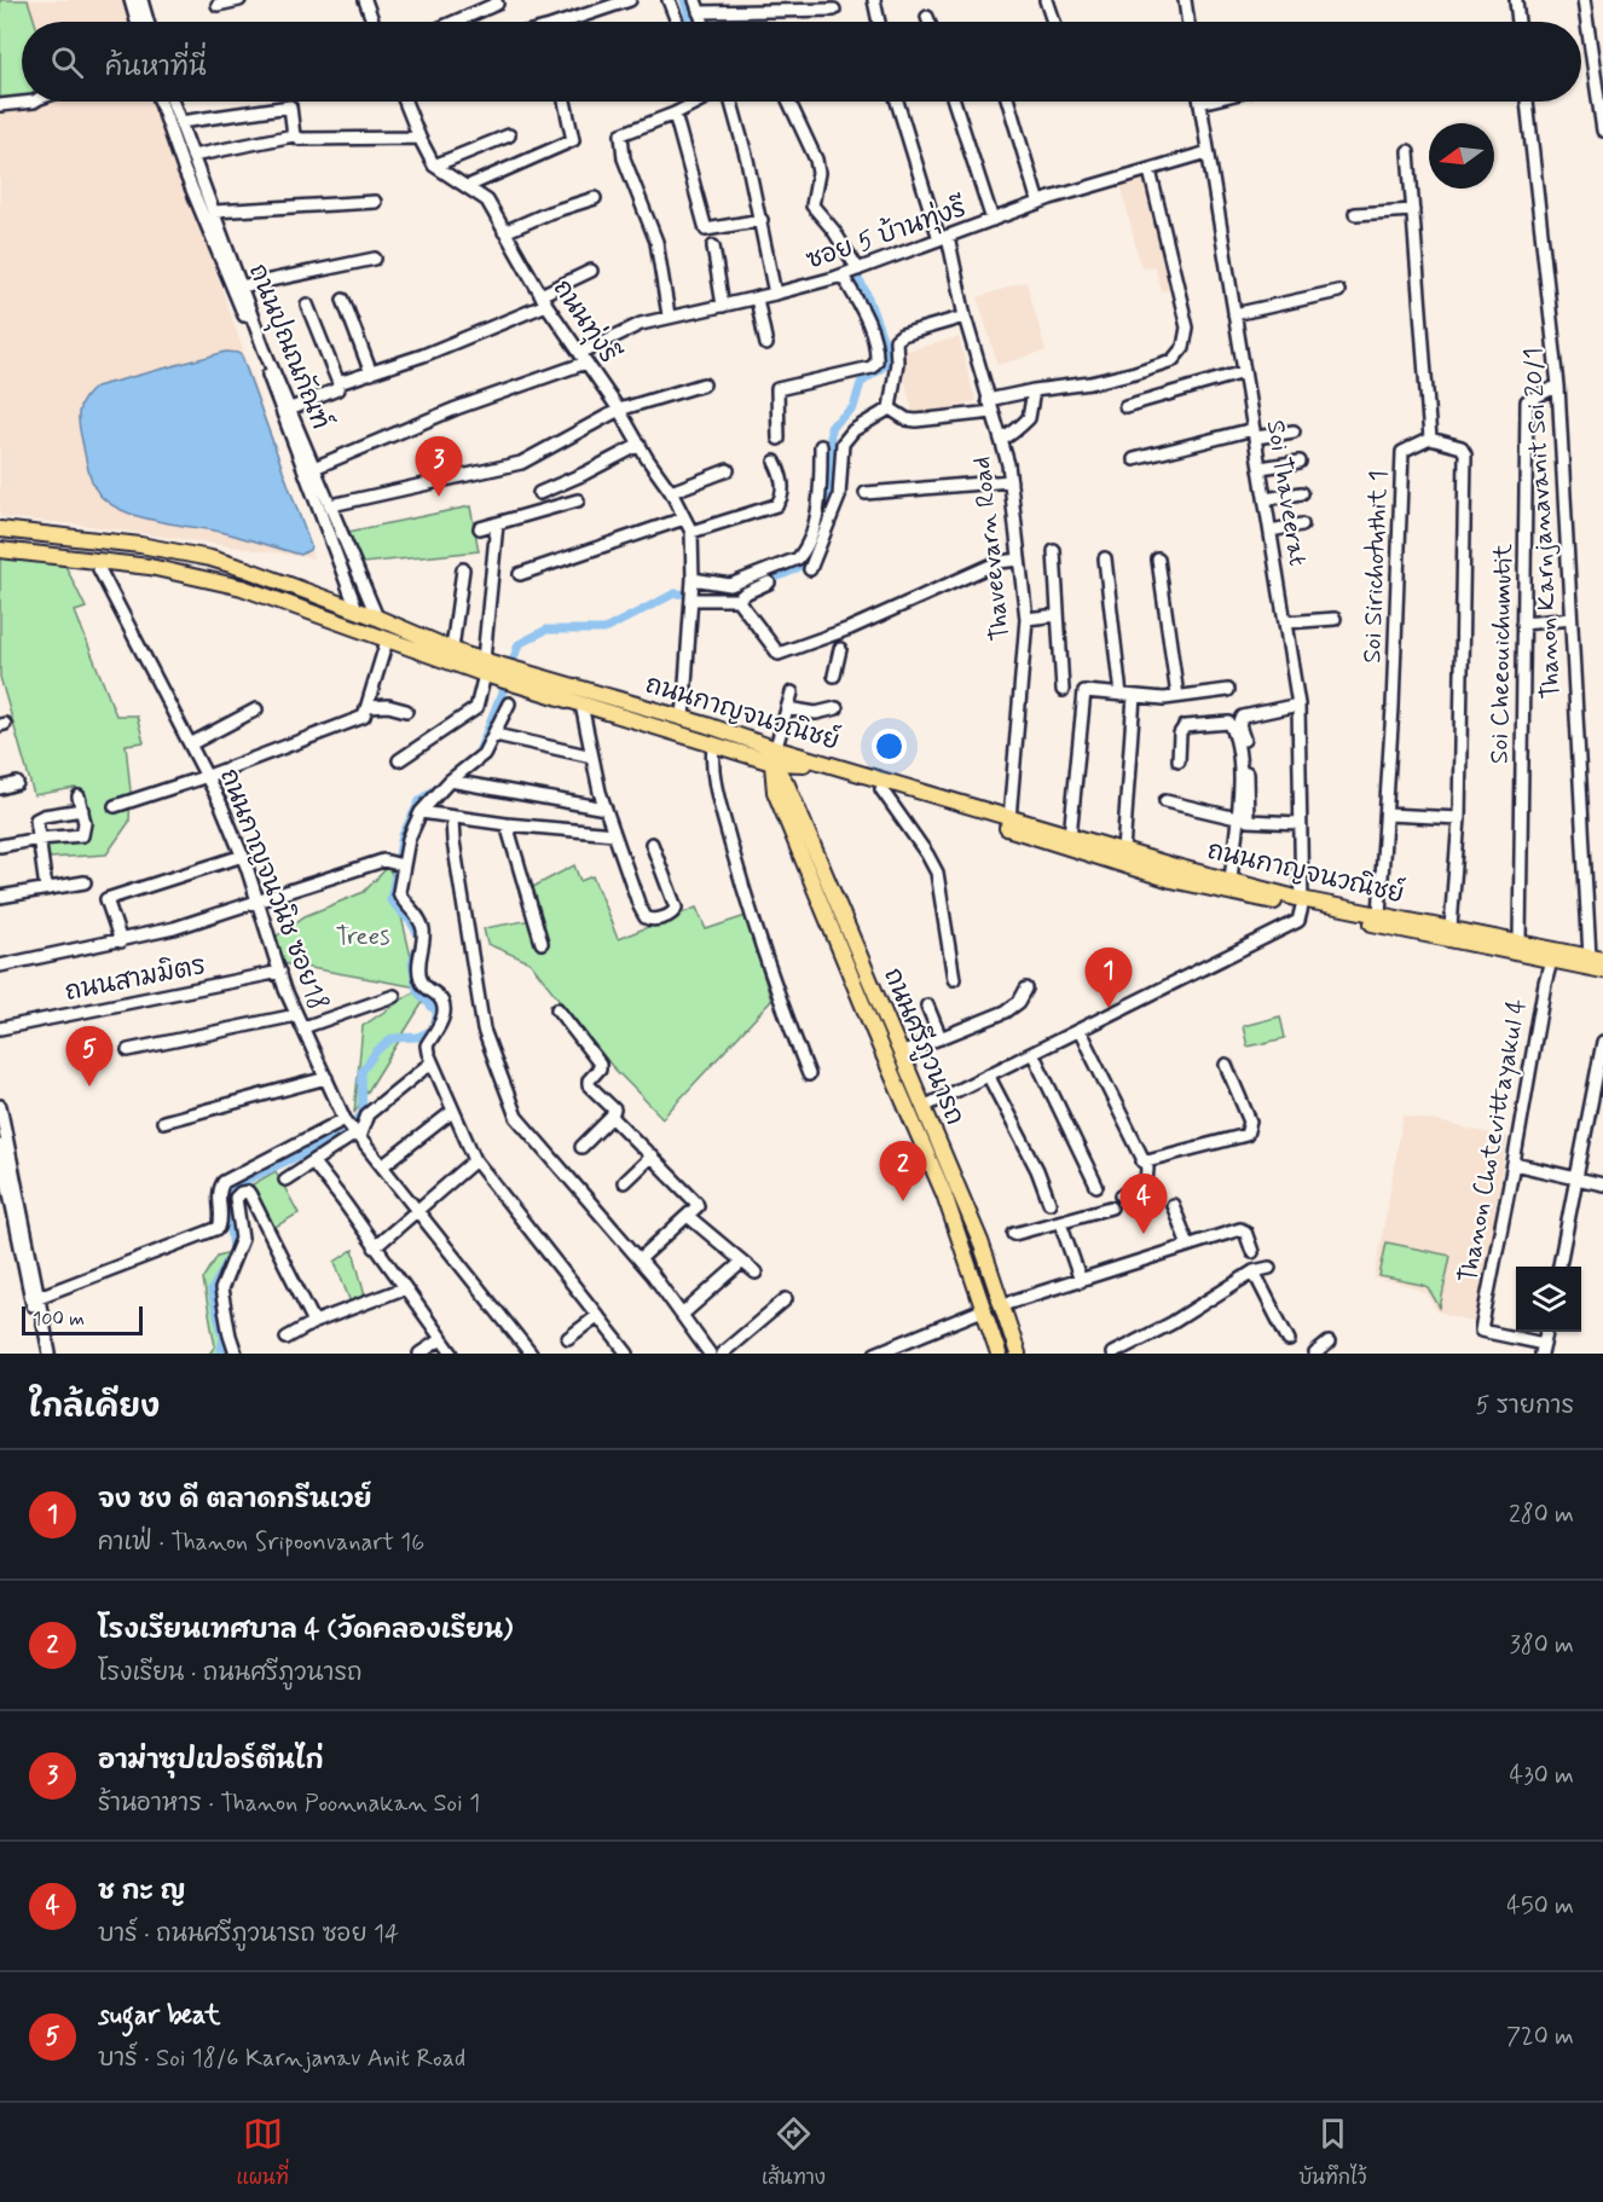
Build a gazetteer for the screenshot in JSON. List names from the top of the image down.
{
  "streets": {
    "main road": ["ถนนกาญจนวณิชย์", "ถนนศรีภูวนารถ"],
    "street": [
      "ซอย 5 บ้านทุ่งรี",
      "ถนนทุ่งรี",
      "ถนนปุณณกัณฑ์",
      "Soi Thaveerat",
      "Thanon Karnjanavanit Soi 20/1",
      "Thaveevarn Road",
      "Soi Sirichotuthit 1",
      "Soi Cheeouichumutit",
      "ถนนกาญจนวนิช ซอย18",
      "ถนนสามมิตร",
      "Thanon Chotevittayakul 4"
    ]
  },
  "crossings": [
    ["ซอย 5 บ้านทุ่งรี", "ถนนทุ่งรี"],
    ["ซอย 5 บ้านทุ่งรี", "ถนนปุณณกัณฑ์"],
    ["ซอย 5 บ้านทุ่งรี", "Soi Thaveerat"],
    ["ซอย 5 บ้านทุ่งรี", "Thaveevarn Road"],
    ["ถนนทุ่งรี", "ถนนกาญจนวณิชย์"],
    ["ถนนปุณณกัณฑ์", "ถนนกาญจนวณิชย์"],
    ["Soi Thaveerat", "ถนนกาญจนวณิชย์"],
    ["Thanon Karnjanavanit Soi 20/1", "Soi Cheeouichumutit"],
    ["Thanon Karnjanavanit Soi 20/1", "ถนนกาญจนวณิชย์"],
    ["Thaveevarn Road", "ถนนกาญจนวณิชย์"],
    ["Soi Sirichotuthit 1", "ถนนกาญจนวณิชย์"],
    ["Soi Cheeouichumutit", "ถนนกาญจนวณิชย์"],
    ["ถนนกาญจนวณิชย์", "ถนนกาญจนวนิช ซอย18"],
    ["ถนนกาญจนวณิชย์", "ถนนศรีภูวนารถ"],
    ["ถนนกาญจนวณิชย์", "Thanon Chotevittayakul 4"],
    ["ถนนกาญจนวนิช ซอย18", "ถนนสามมิตร"]
  ],
  "parks": ["Trees"],
  "scale_bar": "100 m",
  "north": "left",
  "page": {
    "search": "ค้นหาที่นี่",
    "pins": [
      "3",
      "1",
      "5",
      "2",
      "4"
    ],
    "scale": "100 m",
    "heading": ["ใกล้เคียง", "5 รายการ"],
    "list": [
      {
        "mark": "1",
        "name": "จง ชง ดี ตลาดกรีนเวย์",
        "note": "คาเฟ่ · Thanon Sripoonvanart 16",
        "value": "280 m"
      },
      {
        "mark": "2",
        "name": "โรงเรียนเทศบาล 4 (วัดคลองเรียน)",
        "note": "โรงเรียน · ถนนศรีภูวนารถ",
        "value": "380 m"
      },
      {
        "mark": "3",
        "name": "อาม่าซุปเปอร์ตีนไก่",
        "note": "ร้านอาหาร · Thanon Poonnakan Soi 1",
        "value": "430 m"
      },
      {
        "mark": "4",
        "name": "ช กะ ญ",
        "note": "บาร์ · ถนนศรีภูวนารถ ซอย 14",
        "value": "450 m"
      },
      {
        "mark": "5",
        "name": "sugar beat",
        "note": "บาร์ · Soi 18/6 Karnjanav Anit Road",
        "value": "720 m"
      }
    ],
    "nav": ["แผนที่", "เส้นทาง", "บันทึกไว้"]
  }
}
